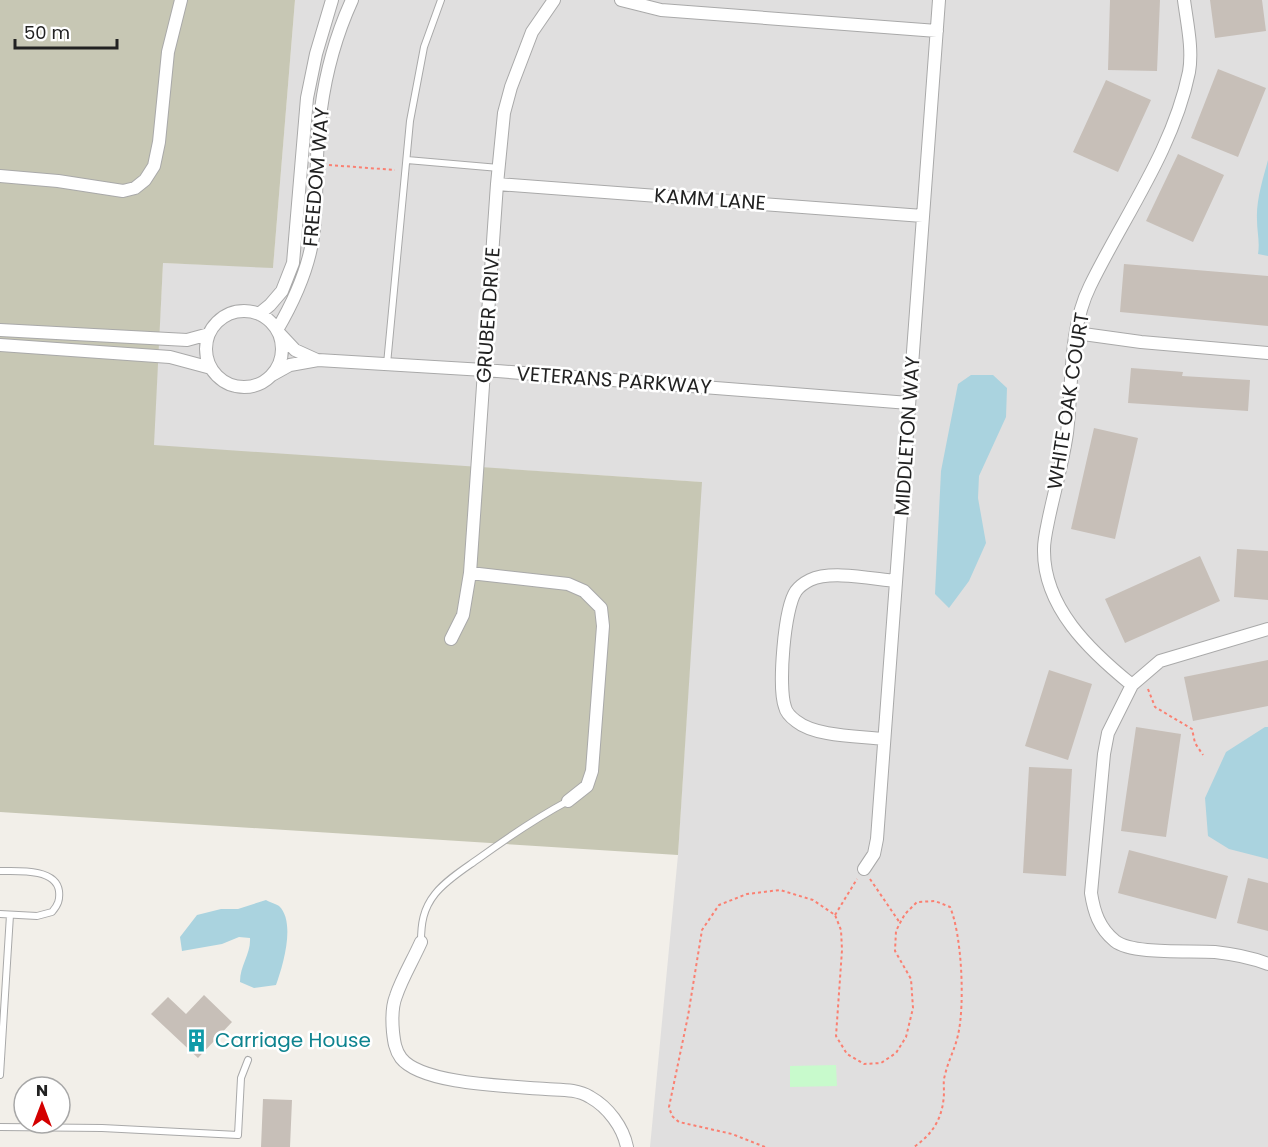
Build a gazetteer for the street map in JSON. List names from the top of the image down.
{
  "streets": {
    "street": [
      "FREEDOM WAY",
      "KAMM LANE",
      "GRUBER DRIVE",
      "VETERANS PARKWAY",
      "WHITE OAK COURT",
      "MIDDLETON WAY"
    ]
  },
  "crossings": [
    ["FREEDOM WAY", "VETERANS PARKWAY"],
    ["KAMM LANE", "GRUBER DRIVE"],
    ["KAMM LANE", "MIDDLETON WAY"],
    ["GRUBER DRIVE", "VETERANS PARKWAY"],
    ["VETERANS PARKWAY", "MIDDLETON WAY"]
  ],
  "places": {
    "building": ["Carriage House"]
  },
  "scale_bar": "50 m",
  "north": "top"
}
